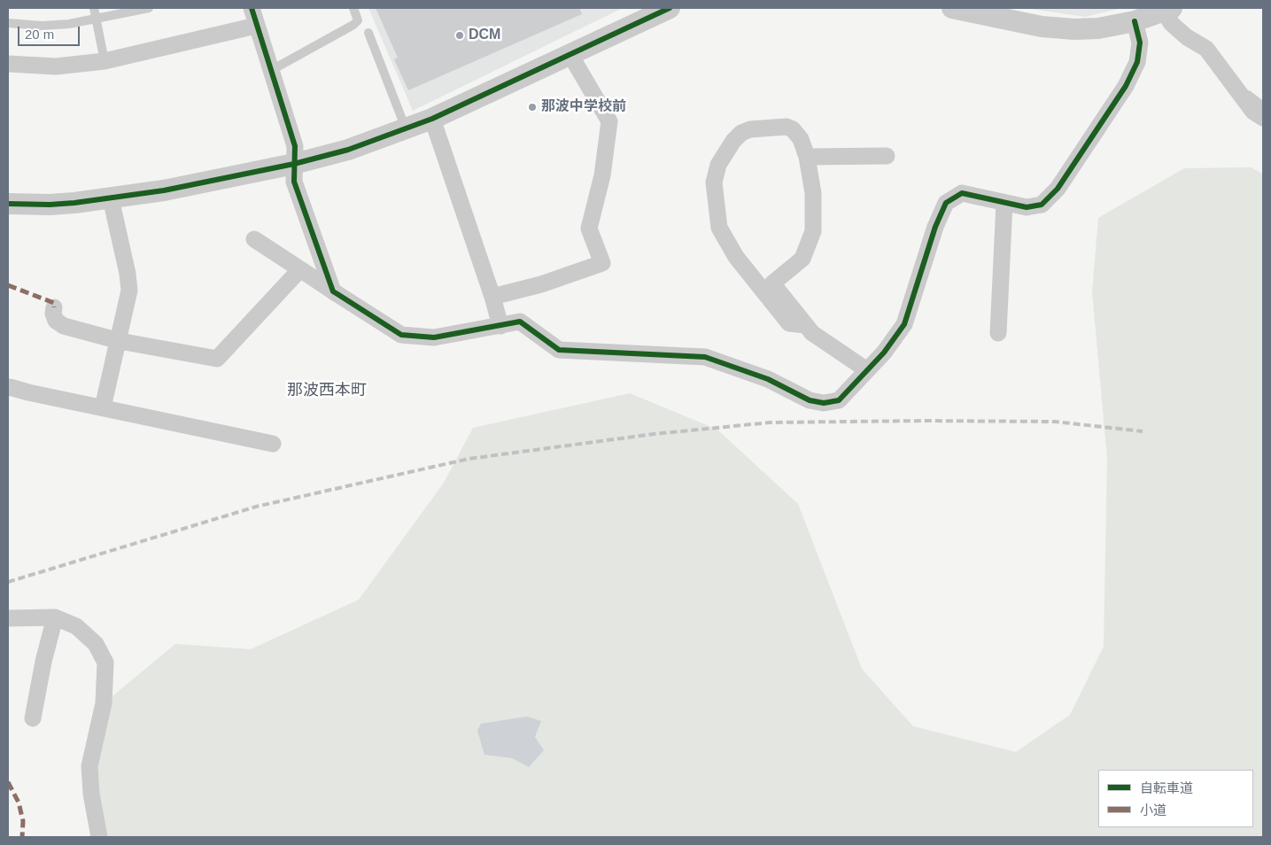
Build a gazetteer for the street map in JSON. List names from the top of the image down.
{
  "districts": ["那波西本町"],
  "places": ["DCM", "那波中学校前"],
  "legend": ["自転車道", "小道"],
  "scale_bar": "20 m"
}
